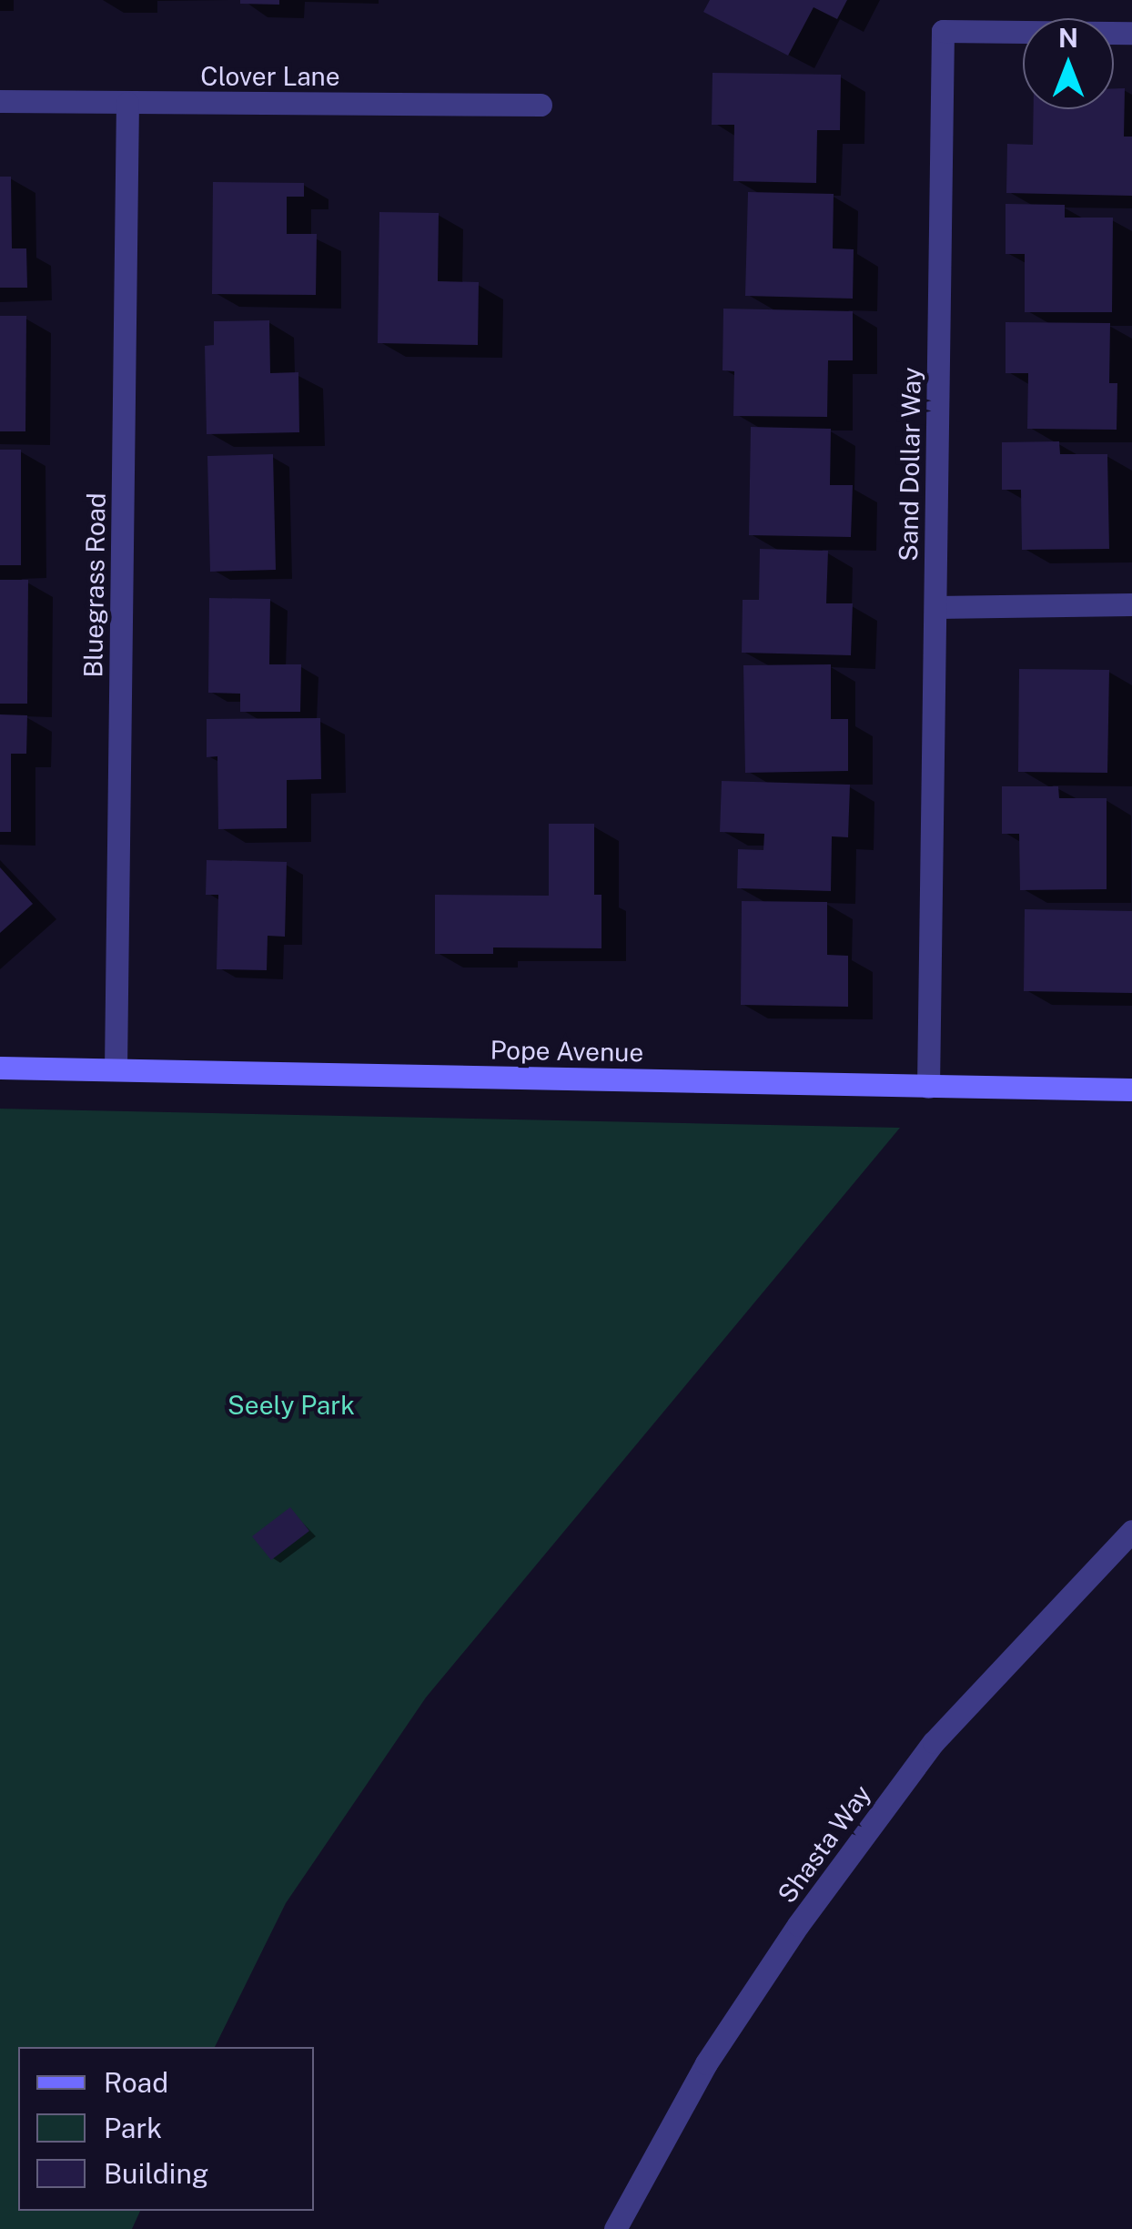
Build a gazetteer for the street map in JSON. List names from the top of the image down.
{
  "streets": {
    "street": [
      "Clover Lane",
      "Sand Dollar Way",
      "Bluegrass Road",
      "Pope Avenue",
      "Shasta Way"
    ]
  },
  "crossings": [
    ["Clover Lane", "Bluegrass Road"],
    ["Sand Dollar Way", "Pope Avenue"],
    ["Bluegrass Road", "Pope Avenue"]
  ],
  "parks": ["Seely Park"],
  "legend": ["Road", "Park", "Building"],
  "north": "top"
}
